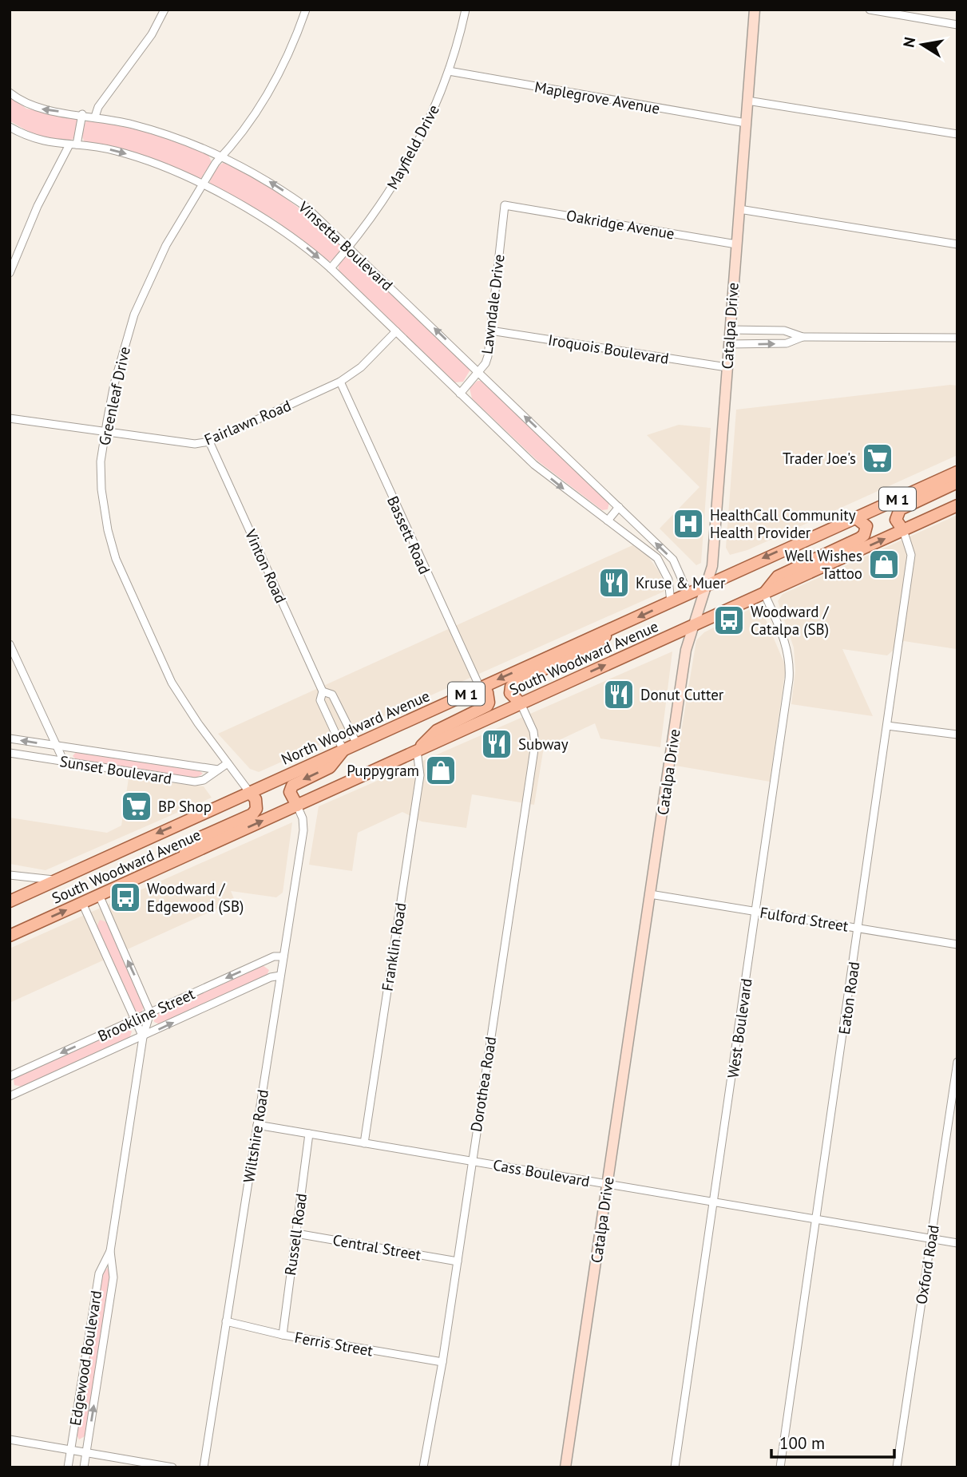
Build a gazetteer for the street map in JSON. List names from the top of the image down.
{
  "streets": {
    "main road": ["M 1", "South Woodward Avenue", "North Woodward Avenue"],
    "street": [
      "Maplegrove Avenue",
      "Mayfield Drive",
      "Oakridge Avenue",
      "Vinsetta Boulevard",
      "Lawndale Drive",
      "Catalpa Drive",
      "Iroquois Boulevard",
      "Greenleaf Drive",
      "Fairlawn Road",
      "Bassett Road",
      "Vinton Road",
      "Sunset Boulevard",
      "Fulford Street",
      "Franklin Road",
      "Eaton Road",
      "Brookline Street",
      "West Boulevard",
      "Dorothea Road",
      "Wiltshire Road",
      "Cass Boulevard",
      "Russell Road",
      "Central Street",
      "Oxford Road",
      "Ferris Street",
      "Edgewood Boulevard"
    ]
  },
  "crossings": [
    ["Maplegrove Avenue", "Mayfield Drive"],
    ["Maplegrove Avenue", "Catalpa Drive"],
    ["Mayfield Drive", "Vinsetta Boulevard"],
    ["Oakridge Avenue", "Lawndale Drive"],
    ["Oakridge Avenue", "Catalpa Drive"],
    ["Vinsetta Boulevard", "Lawndale Drive"],
    ["Vinsetta Boulevard", "Greenleaf Drive"],
    ["Vinsetta Boulevard", "Fairlawn Road"],
    ["Vinsetta Boulevard", "North Woodward Avenue"],
    ["Lawndale Drive", "Iroquois Boulevard"],
    ["Catalpa Drive", "Iroquois Boulevard"],
    ["Catalpa Drive", "South Woodward Avenue"],
    ["Catalpa Drive", "North Woodward Avenue"],
    ["Catalpa Drive", "Fulford Street"],
    ["Catalpa Drive", "Cass Boulevard"],
    ["Greenleaf Drive", "Fairlawn Road"],
    ["Greenleaf Drive", "North Woodward Avenue"],
    ["Greenleaf Drive", "Sunset Boulevard"],
    ["Fairlawn Road", "Bassett Road"],
    ["Fairlawn Road", "Vinton Road"],
    ["Bassett Road", "North Woodward Avenue"],
    ["Vinton Road", "North Woodward Avenue"],
    ["South Woodward Avenue", "Franklin Road"],
    ["South Woodward Avenue", "Eaton Road"],
    ["South Woodward Avenue", "West Boulevard"],
    ["South Woodward Avenue", "Dorothea Road"],
    ["South Woodward Avenue", "Wiltshire Road"],
    ["Fulford Street", "Eaton Road"],
    ["Fulford Street", "West Boulevard"],
    ["Franklin Road", "Cass Boulevard"],
    ["Eaton Road", "Cass Boulevard"],
    ["Brookline Street", "Wiltshire Road"],
    ["Brookline Street", "Edgewood Boulevard"],
    ["West Boulevard", "Cass Boulevard"],
    ["Dorothea Road", "Cass Boulevard"],
    ["Dorothea Road", "Central Street"],
    ["Dorothea Road", "Ferris Street"],
    ["Wiltshire Road", "Cass Boulevard"],
    ["Wiltshire Road", "Ferris Street"],
    ["Cass Boulevard", "Russell Road"],
    ["Cass Boulevard", "Oxford Road"],
    ["Russell Road", "Central Street"],
    ["Russell Road", "Ferris Street"]
  ],
  "one_way": ["South Woodward Avenue", "North Woodward Avenue"],
  "places": {
    "supermarket": ["Trader Joe's", "BP Shop"],
    "hospital": ["HealthCall Community Health Provider"],
    "shop": ["Well Wishes Tattoo", "Puppygram"],
    "restaurant": ["Kruse & Muer", "Donut Cutter", "Subway"],
    "bus stop": ["Woodward / Catalpa (SB)", "Woodward / Edgewood (SB)"]
  },
  "scale_bar": "100 m",
  "north": "left"
}
